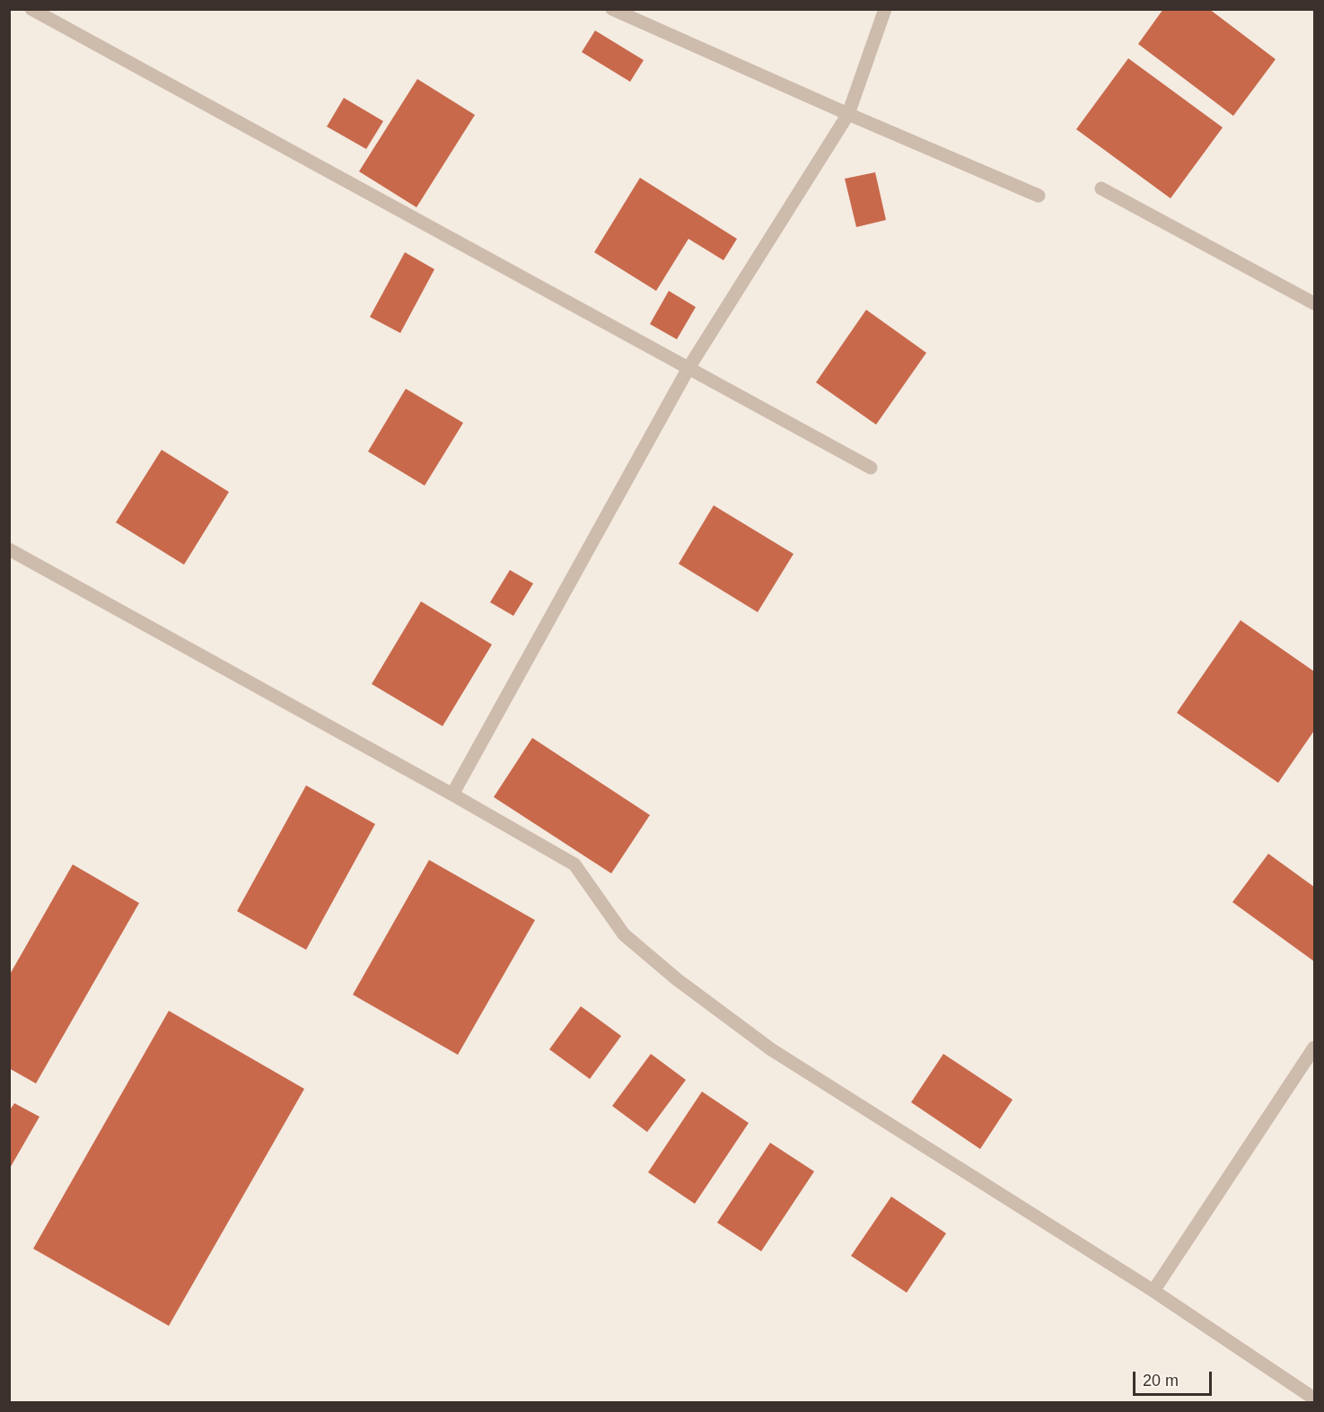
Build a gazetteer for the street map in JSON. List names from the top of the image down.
{
  "scale_bar": "20 m"
}
